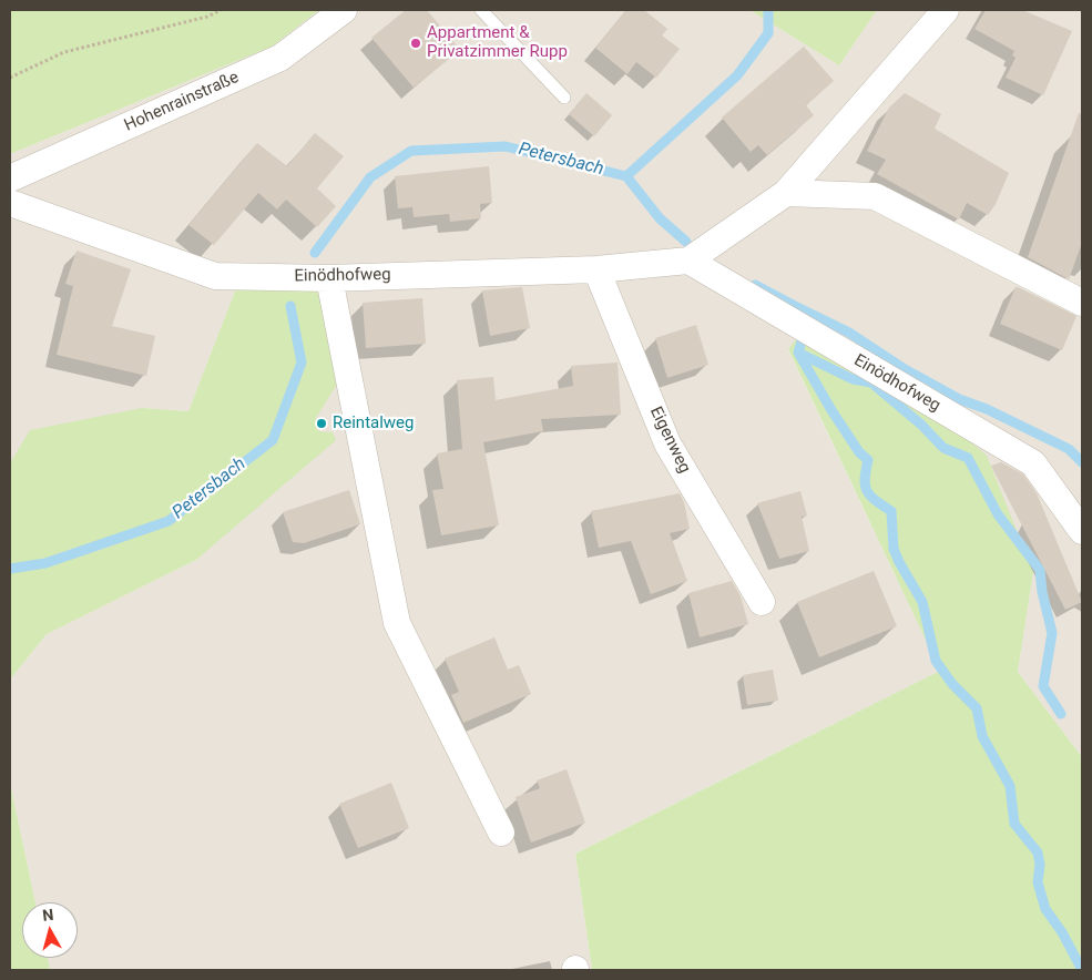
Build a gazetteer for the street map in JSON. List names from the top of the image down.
{
  "streets": {
    "street": ["Hohenrainstraße", "Einödhofweg", "Eigenweg"]
  },
  "crossings": [
    ["Einödhofweg", "Eigenweg"]
  ],
  "water": ["Petersbach"],
  "places": ["Appartment & Privatzimmer Rupp", "Reintalweg"],
  "north": "top"
}
